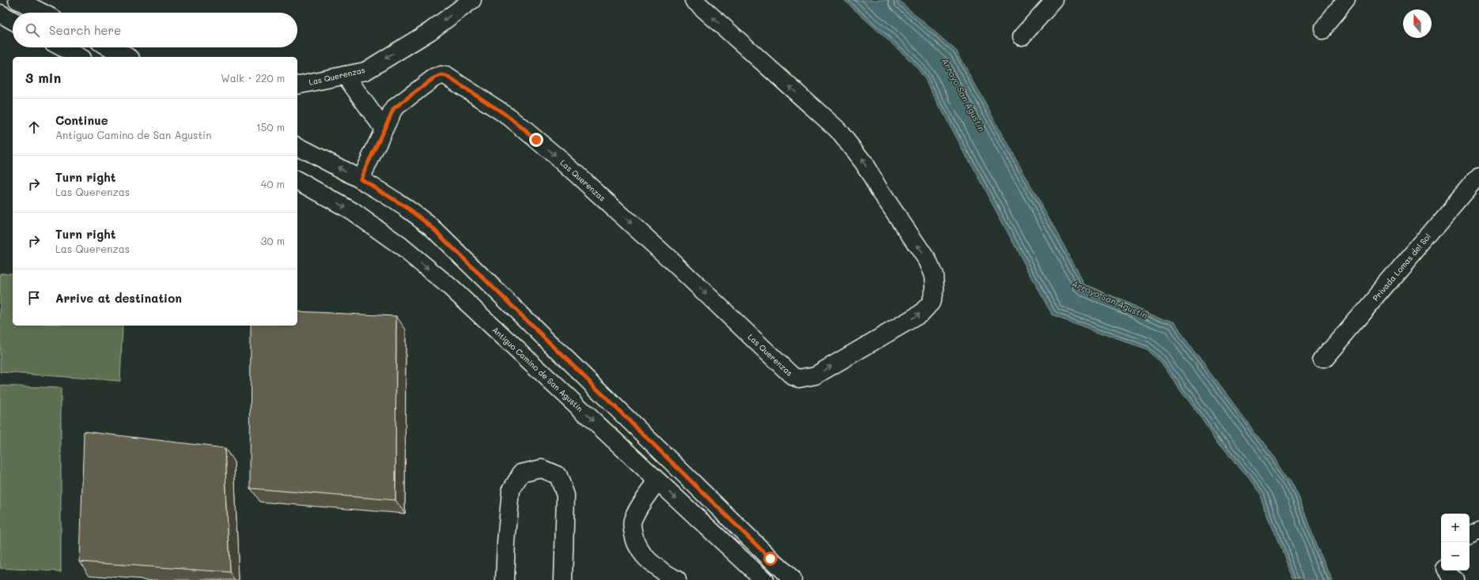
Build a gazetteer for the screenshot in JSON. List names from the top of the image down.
{
  "streets": {
    "street": ["Las Querenzas", "Privada Lomas del Sol", "Antiguo Camino de San Agustín"]
  },
  "water": ["Arroyo San Agustin"],
  "north": "top",
  "page": {
    "search": "Search here",
    "heading": ["3 min", "Walk · 220 m"],
    "list": [
      ["Continue", "Antiguo Camino de San Agustín", "150 m"],
      ["Turn right", "Las Querenzas", "40 m"],
      ["Turn right", "Las Querenzas", "30 m"],
      "Arrive at destination"
    ],
    "map_buttons": ["+", "−"]
  }
}
